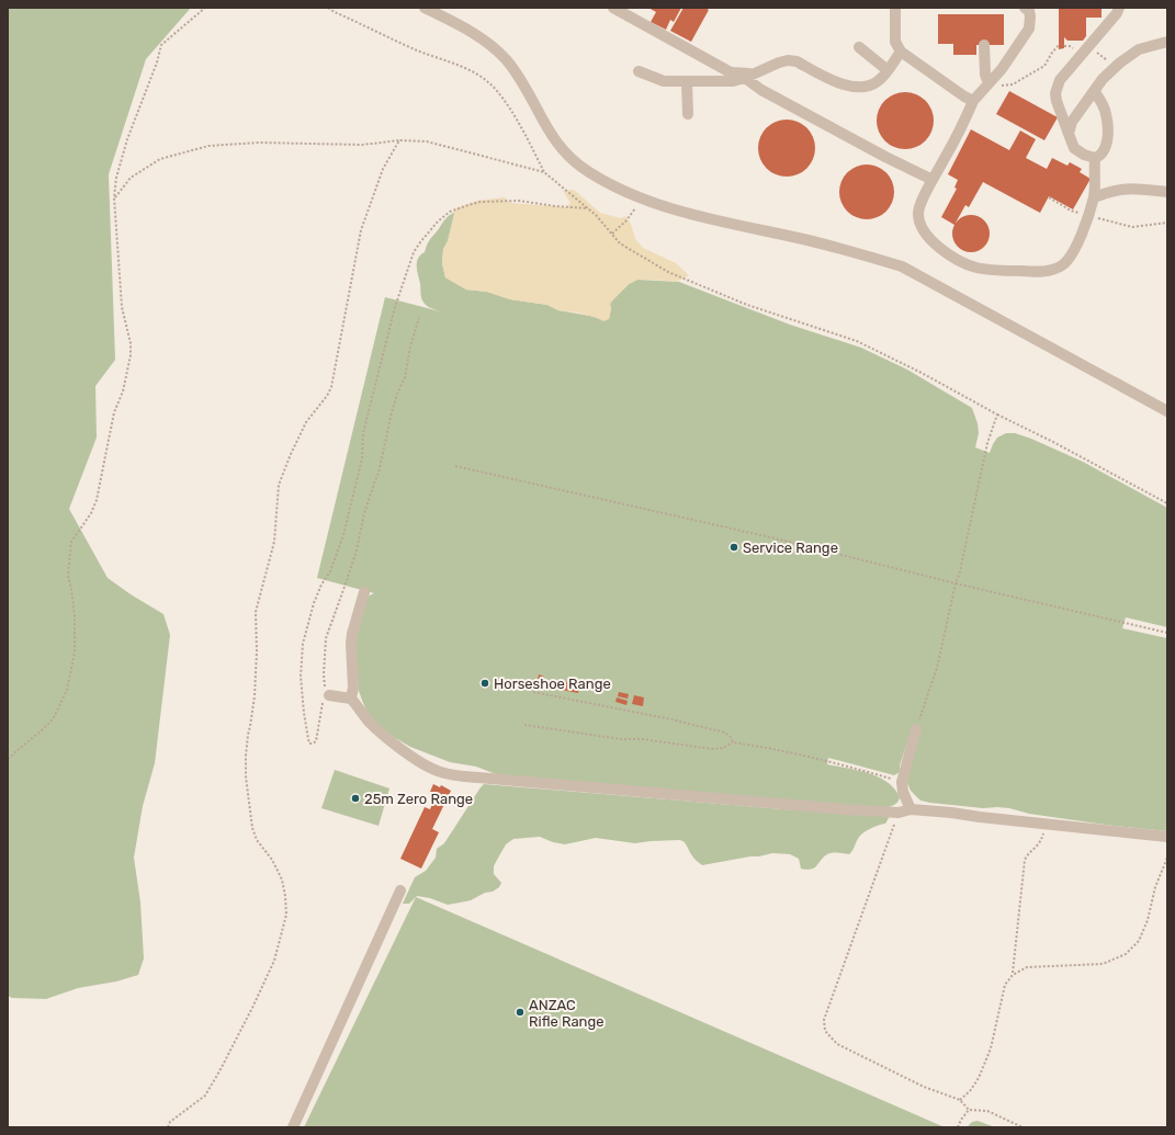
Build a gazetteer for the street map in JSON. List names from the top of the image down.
{
  "places": [
    "Service Range",
    "Horseshoe Range",
    "25m Zero Range",
    "ANZAC Rifle Range"
  ]
}
